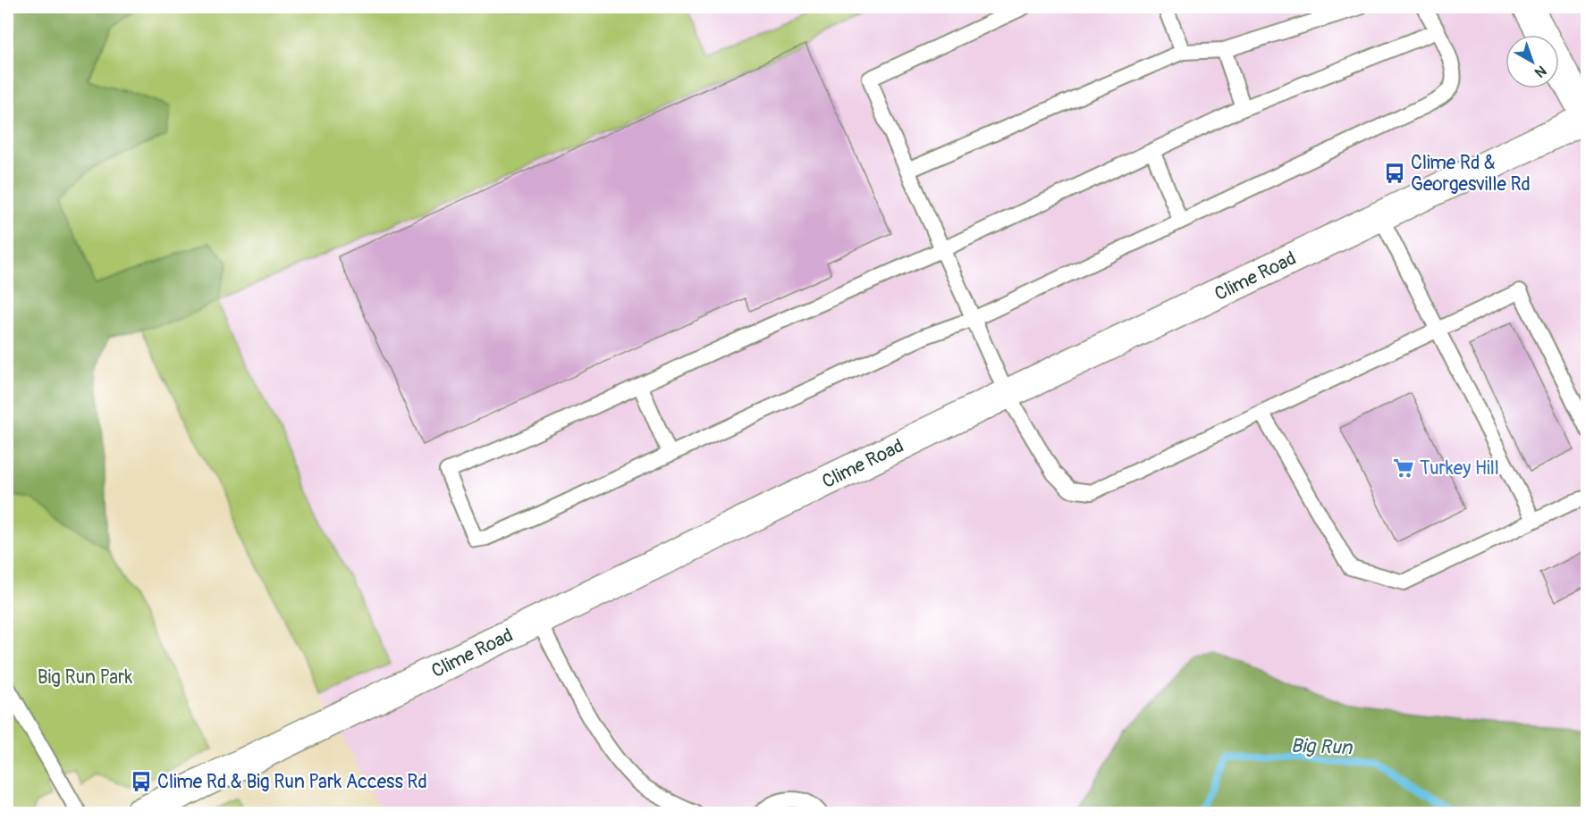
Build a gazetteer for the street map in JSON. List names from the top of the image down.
{
  "streets": {
    "main road": ["Clime Road"]
  },
  "water": ["Big Run"],
  "parks": ["Big Run Park"],
  "places": {
    "bus stop": ["Clime Rd & Georgesville Rd", "Clime Rd & Big Run Park Access Rd"],
    "supermarket": ["Turkey Hill"]
  },
  "north": "bottom right"
}
